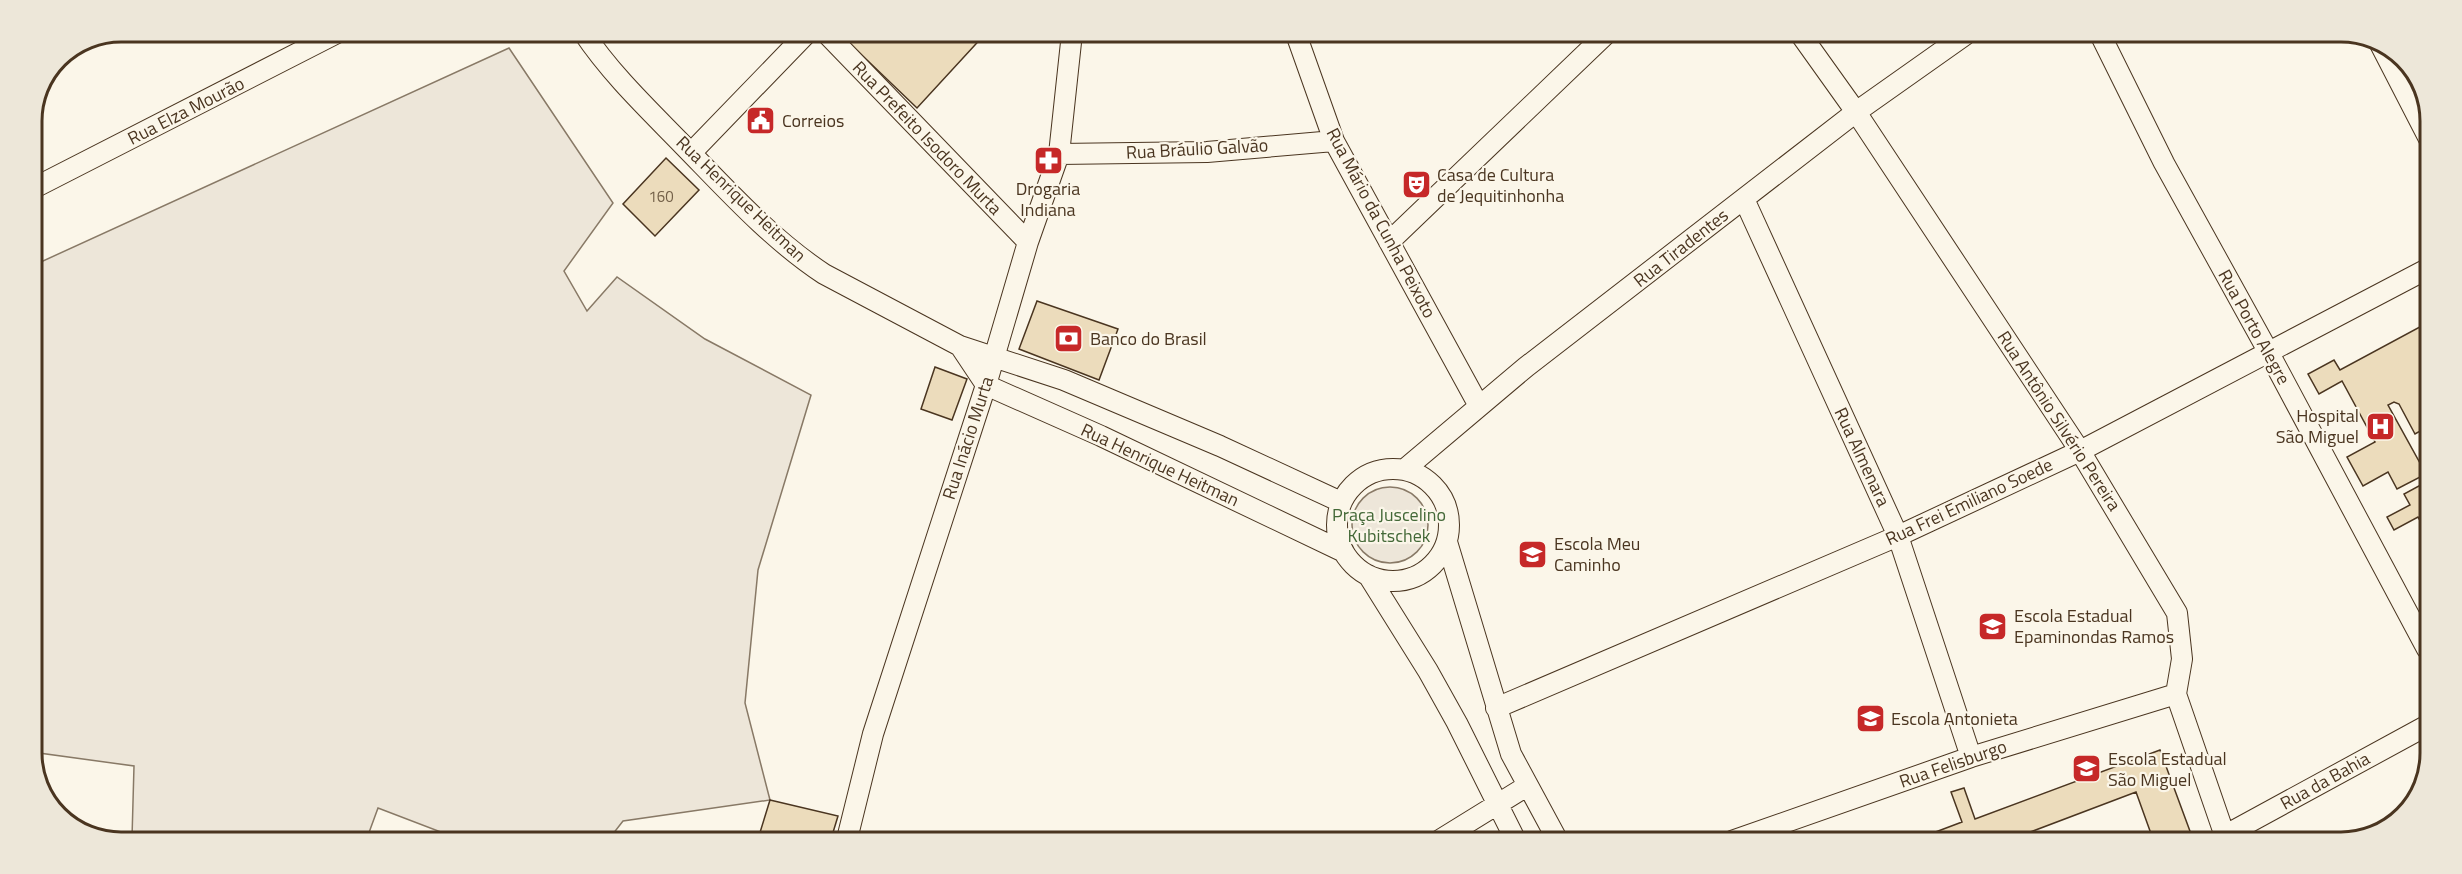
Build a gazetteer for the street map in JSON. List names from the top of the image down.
{
  "streets": {
    "street": [
      "Rua Elza Mourão",
      "Rua Prefeito Isodoro Murta",
      "Rua Bráulio Galvão",
      "Rua Henrique Heitman",
      "Rua Mário da Cunha Peixoto",
      "Rua Tiradentes",
      "Rua Porto Alegre",
      "Rua Antônio Silvério Pereira",
      "Rua Inácio Murta",
      "Rua Almenara",
      "Rua Frei Emiliano Soede",
      "Rua Felisburgo",
      "Rua da Bahia"
    ]
  },
  "crossings": [
    ["Rua Prefeito Isodoro Murta", "Rua Inácio Murta"],
    ["Rua Bráulio Galvão", "Rua Mário da Cunha Peixoto"],
    ["Rua Bráulio Galvão", "Rua Inácio Murta"],
    ["Rua Henrique Heitman", "Rua Tiradentes"],
    ["Rua Henrique Heitman", "Rua Inácio Murta"],
    ["Rua Mário da Cunha Peixoto", "Rua Tiradentes"],
    ["Rua Tiradentes", "Rua Antônio Silvério Pereira"],
    ["Rua Tiradentes", "Rua Almenara"],
    ["Rua Porto Alegre", "Rua Frei Emiliano Soede"],
    ["Rua Antônio Silvério Pereira", "Rua Frei Emiliano Soede"],
    ["Rua Antônio Silvério Pereira", "Rua Felisburgo"],
    ["Rua Almenara", "Rua Frei Emiliano Soede"],
    ["Rua Almenara", "Rua Felisburgo"]
  ],
  "parks": ["Praça Juscelino Kubitschek"],
  "places": {
    "public building": ["Correios"],
    "pharmacy": ["Drogaria Indiana"],
    "theatre": ["Casa de Cultura de Jequitinhonha"],
    "bank": ["Banco do Brasil"],
    "hospital": ["Hospital São Miguel"],
    "school or university": [
      "Escola Meu Caminho",
      "Escola Estadual Epaminondas Ramos",
      "Escola Antonieta",
      "Escola Estadual São Miguel"
    ]
  },
  "house_numbers": ["160"]
}
